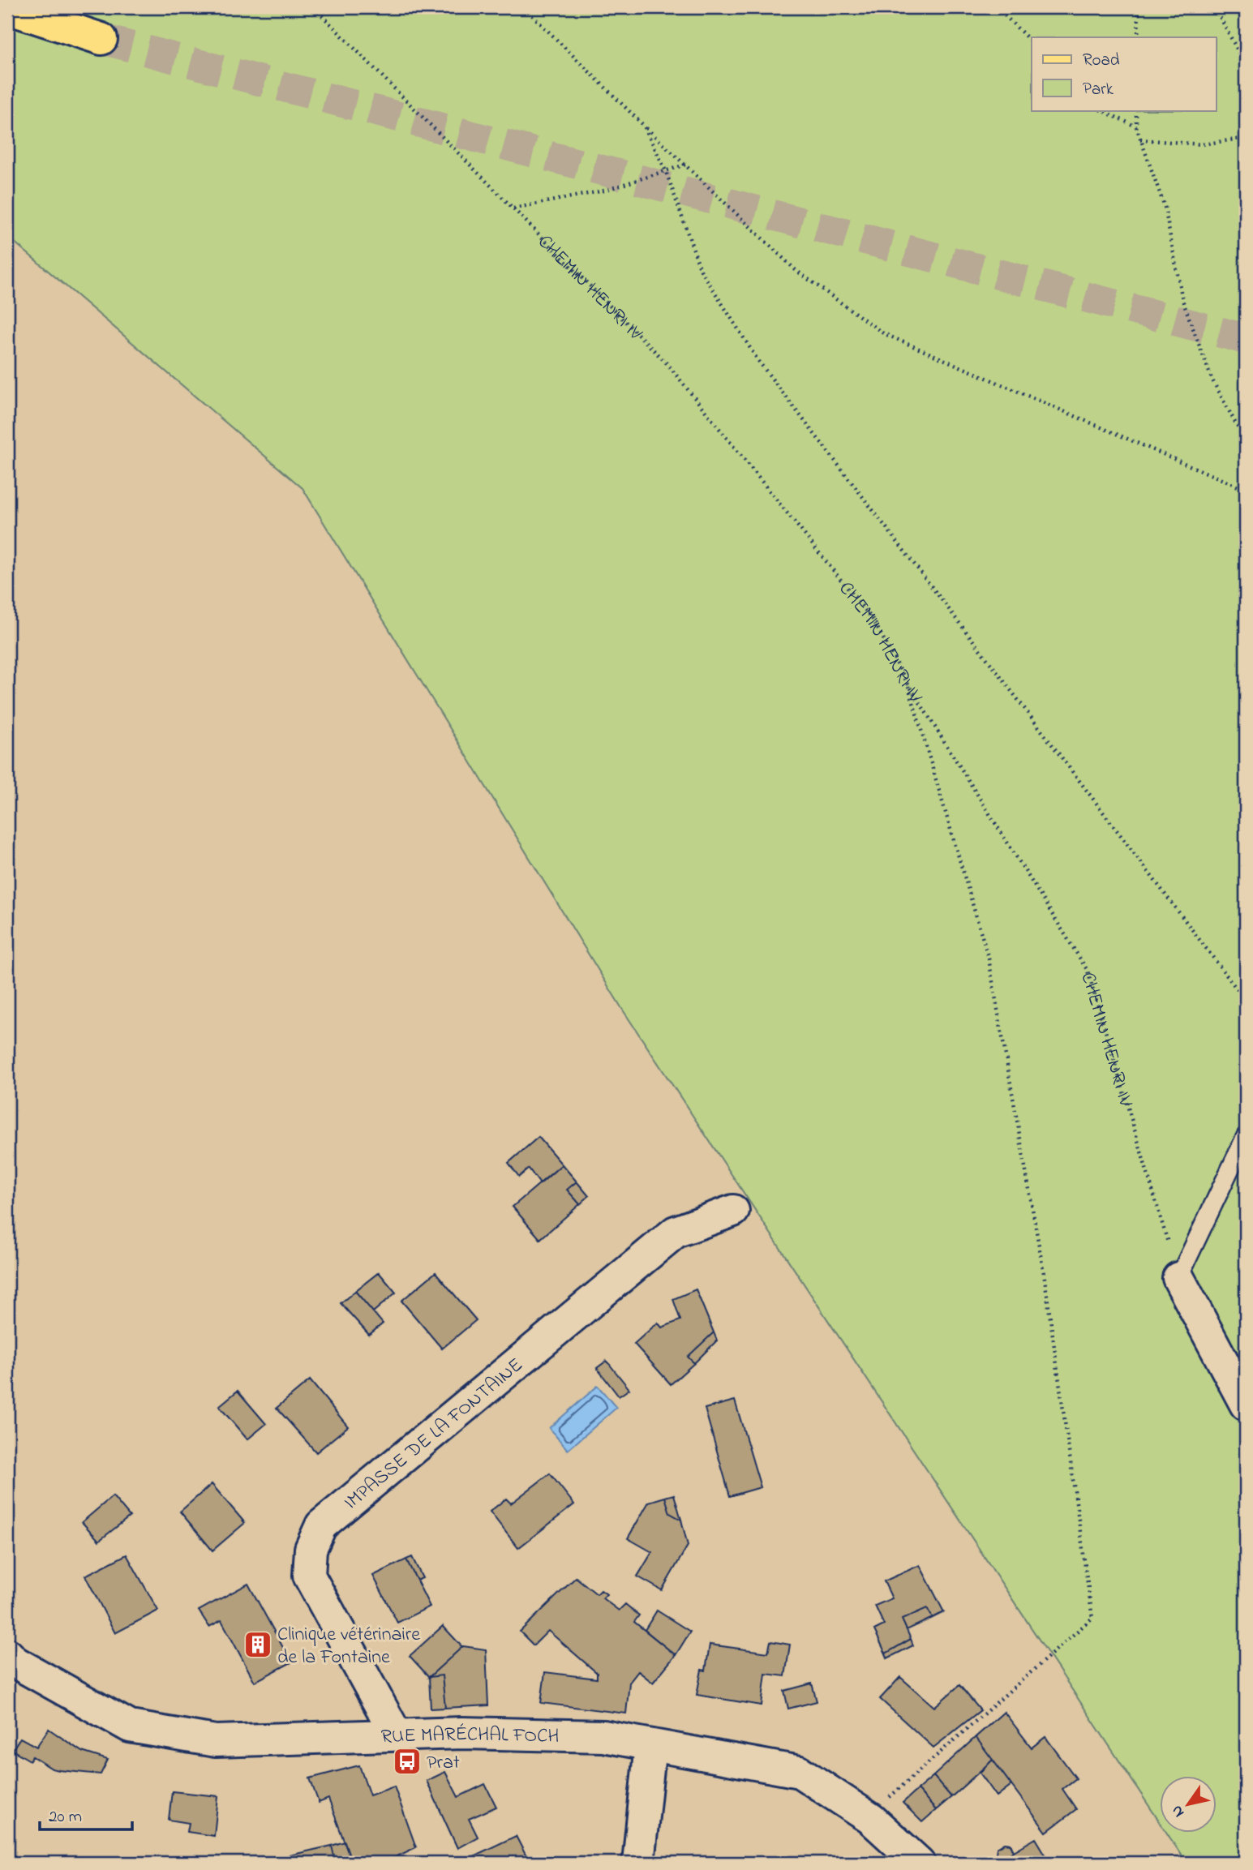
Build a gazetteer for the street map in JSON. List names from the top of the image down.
{
  "streets": {
    "street": ["IMPASSE DE LA FONTAINE", "RUE MARÉCHAL FOCH"],
    "path": ["CHEMIN HENRI IV"]
  },
  "crossings": [
    ["IMPASSE DE LA FONTAINE", "RUE MARÉCHAL FOCH"]
  ],
  "places": {
    "building": ["Clinique vétérinaire de la Fontaine"],
    "bus stop": ["Prat"]
  },
  "legend": ["Road", "Park"],
  "scale_bar": "20 m",
  "north": "bottom left"
}
